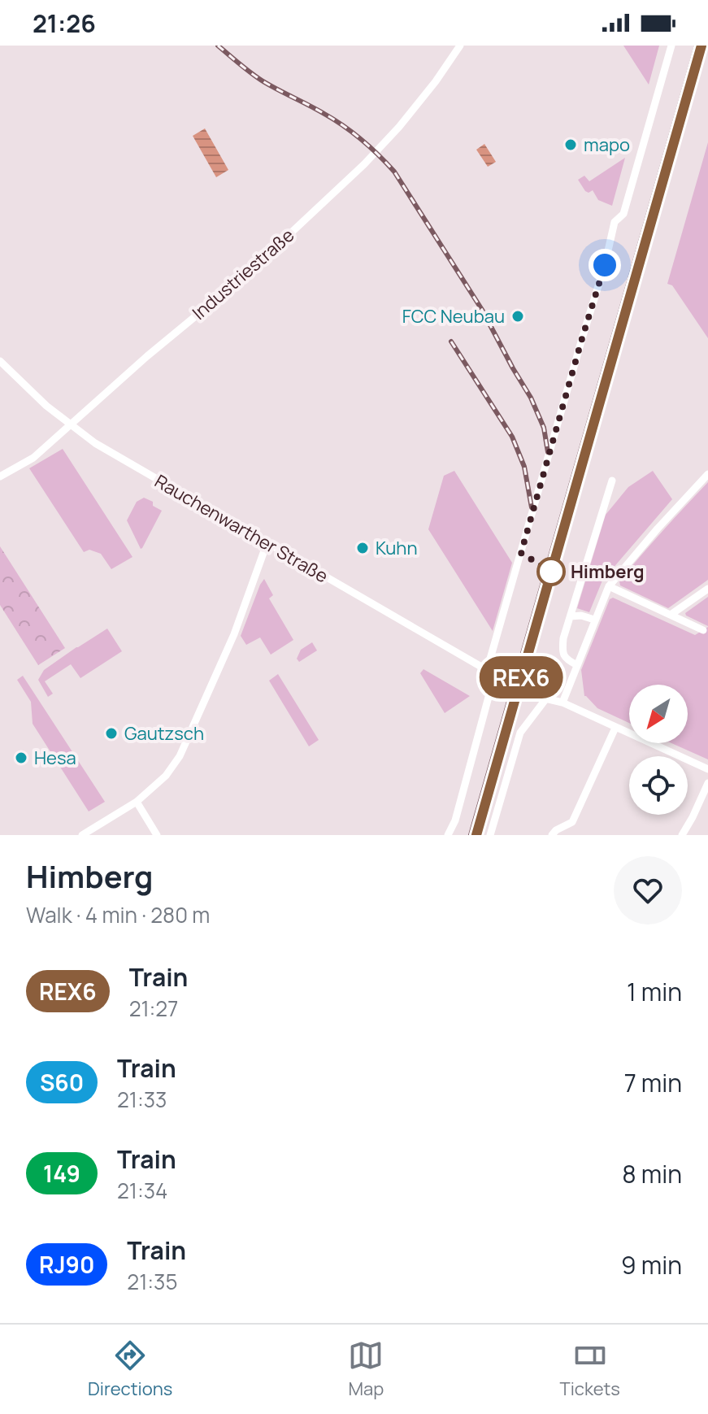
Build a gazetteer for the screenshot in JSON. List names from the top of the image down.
{
  "streets": {
    "street": ["Industriestraße", "Rauchenwarther Straße"]
  },
  "crossings": [
    ["Industriestraße", "Rauchenwarther Straße"]
  ],
  "places": [
    "mapo",
    "FCC Neubau",
    "Kuhn",
    "Himberg",
    "Gautzsch",
    "Hesa"
  ],
  "north": "bottom left",
  "page": {
    "status": "21:26",
    "on_map": "REX6",
    "heading": ["Himberg", "Walk · 4 min · 280 m"],
    "list": [
      {
        "mark": "REX6",
        "name": "Train",
        "note": "21:27",
        "value": "1 min"
      },
      {
        "mark": "S60",
        "name": "Train",
        "note": "21:33",
        "value": "7 min"
      },
      {
        "mark": "149",
        "name": "Train",
        "note": "21:34",
        "value": "8 min"
      },
      {
        "mark": "RJ90",
        "name": "Train",
        "note": "21:35",
        "value": "9 min"
      }
    ],
    "tabs": ["Directions", "Map", "Tickets"]
  }
}
